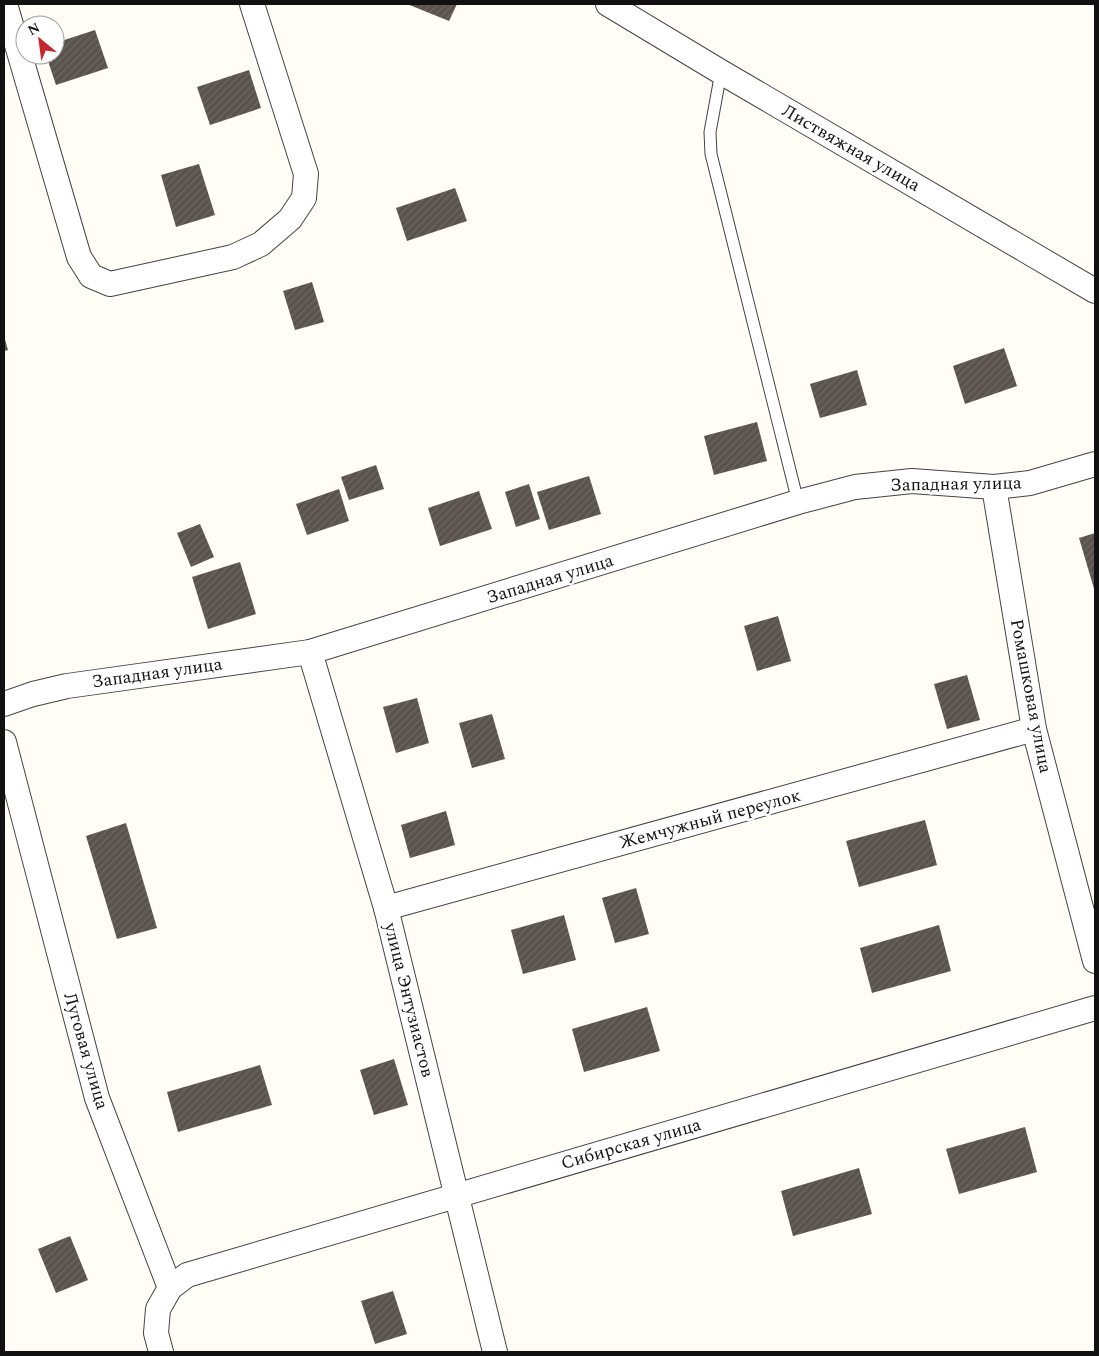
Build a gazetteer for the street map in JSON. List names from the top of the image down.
{
  "streets": {
    "street": [
      "Листвяжная улица",
      "Западная улица",
      "Ромашковая улица",
      "Жемчужный переулок",
      "улица Энтузиастов",
      "Луговая улица",
      "Сибирская улица"
    ]
  },
  "crossings": [
    ["Западная улица", "Ромашковая улица"],
    ["Западная улица", "улица Энтузиастов"],
    ["Ромашковая улица", "Жемчужный переулок"],
    ["Жемчужный переулок", "улица Энтузиастов"],
    ["улица Энтузиастов", "Сибирская улица"],
    ["Луговая улица", "Сибирская улица"]
  ],
  "north": "top left"
}
